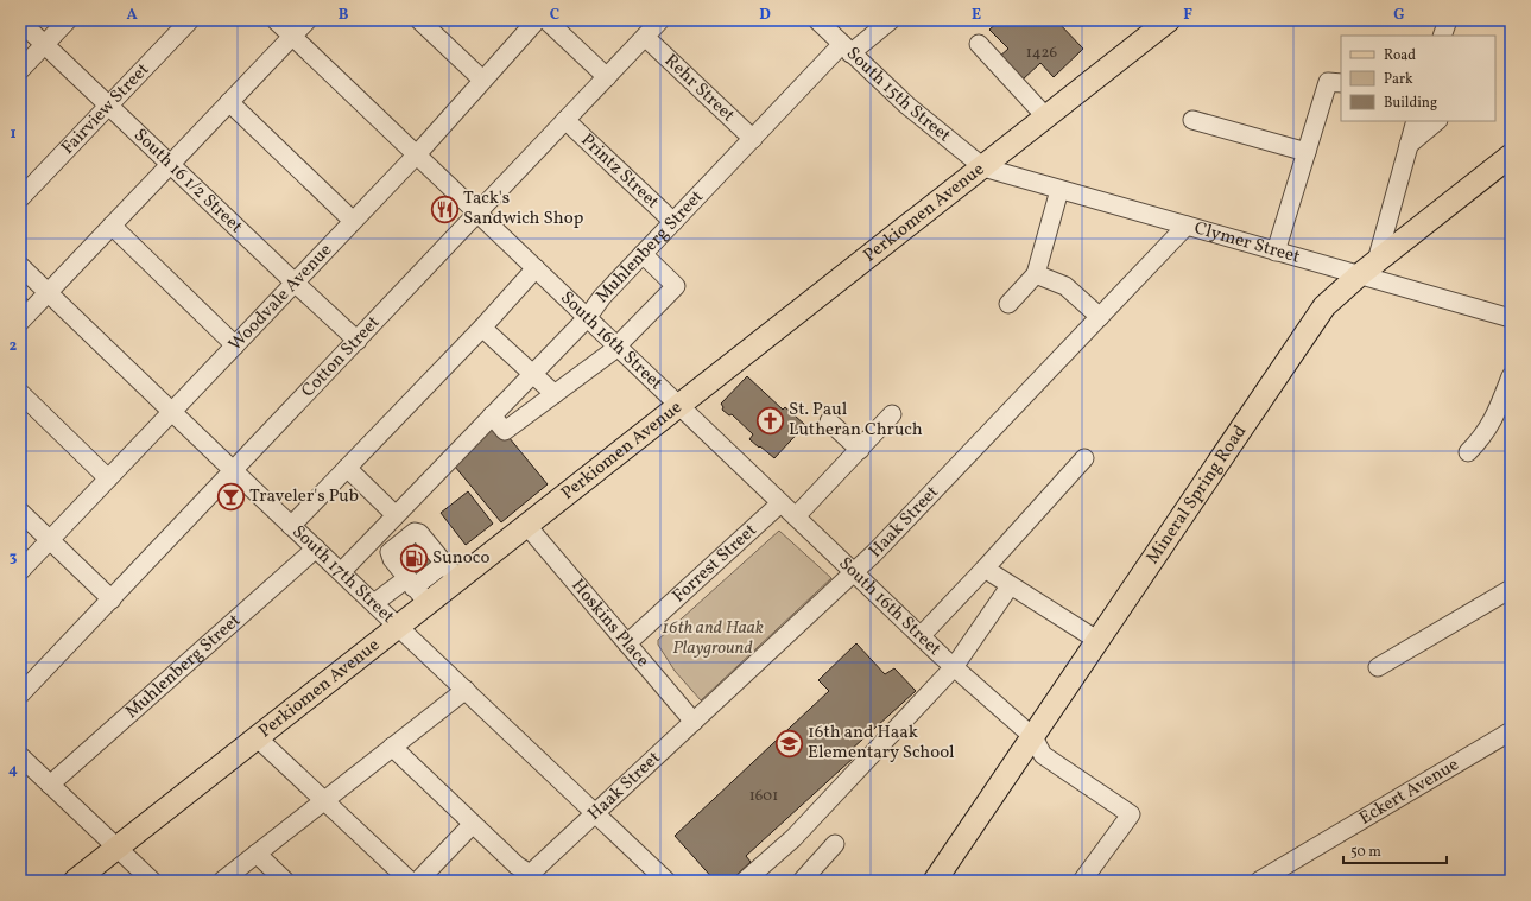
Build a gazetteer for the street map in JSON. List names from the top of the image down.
{
  "streets": {
    "main road": ["Perkiomen Avenue", "Mineral Spring Road"],
    "street": [
      "Rehr Street",
      "South 15th Street",
      "Fairview Street",
      "Printz Street",
      "South 16 1/2 Street",
      "Clymer Street",
      "Muhlenberg Street",
      "Woodvale Avenue",
      "South 16th Street",
      "Cotton Street",
      "Haak Street",
      "Forrest Street",
      "South 17th Street",
      "Hoskins Place",
      "Eckert Avenue"
    ]
  },
  "crossings": [
    ["Rehr Street", "Muhlenberg Street"],
    ["Rehr Street", "Cotton Street"],
    ["South 15th Street", "Perkiomen Avenue"],
    ["South 15th Street", "Clymer Street"],
    ["South 15th Street", "Muhlenberg Street"],
    ["Fairview Street", "South 16 1/2 Street"],
    ["Printz Street", "Muhlenberg Street"],
    ["Printz Street", "Cotton Street"],
    ["South 16 1/2 Street", "Woodvale Avenue"],
    ["South 16 1/2 Street", "Cotton Street"],
    ["Perkiomen Avenue", "Clymer Street"],
    ["Perkiomen Avenue", "South 16th Street"],
    ["Perkiomen Avenue", "South 17th Street"],
    ["Perkiomen Avenue", "Hoskins Place"],
    ["Clymer Street", "Mineral Spring Road"],
    ["Clymer Street", "Haak Street"],
    ["Muhlenberg Street", "South 16th Street"],
    ["Muhlenberg Street", "South 17th Street"],
    ["Woodvale Avenue", "South 16th Street"],
    ["Woodvale Avenue", "South 17th Street"],
    ["South 16th Street", "Cotton Street"],
    ["South 16th Street", "Mineral Spring Road"],
    ["South 16th Street", "Haak Street"],
    ["South 16th Street", "Forrest Street"],
    ["Cotton Street", "South 17th Street"],
    ["Haak Street", "South 17th Street"],
    ["Haak Street", "Hoskins Place"],
    ["Forrest Street", "Hoskins Place"]
  ],
  "parks": ["16th and Haak Playground"],
  "places": {
    "restaurant": ["Tack's Sandwich Shop"],
    "church": ["St. Paul Lutheran Chruch"],
    "bar": ["Traveler's Pub"],
    "fuel station": ["Sunoco"],
    "school or university": ["16th and Haak Elementary School"]
  },
  "house_numbers": ["1426", "1601"],
  "legend": ["Road", "Park", "Building"],
  "scale_bar": "50 m",
  "grid": {
    "columns": [
      "A",
      "B",
      "C",
      "D",
      "E",
      "F",
      "G"
    ],
    "rows": [
      "1",
      "2",
      "3",
      "4"
    ]
  }
}
